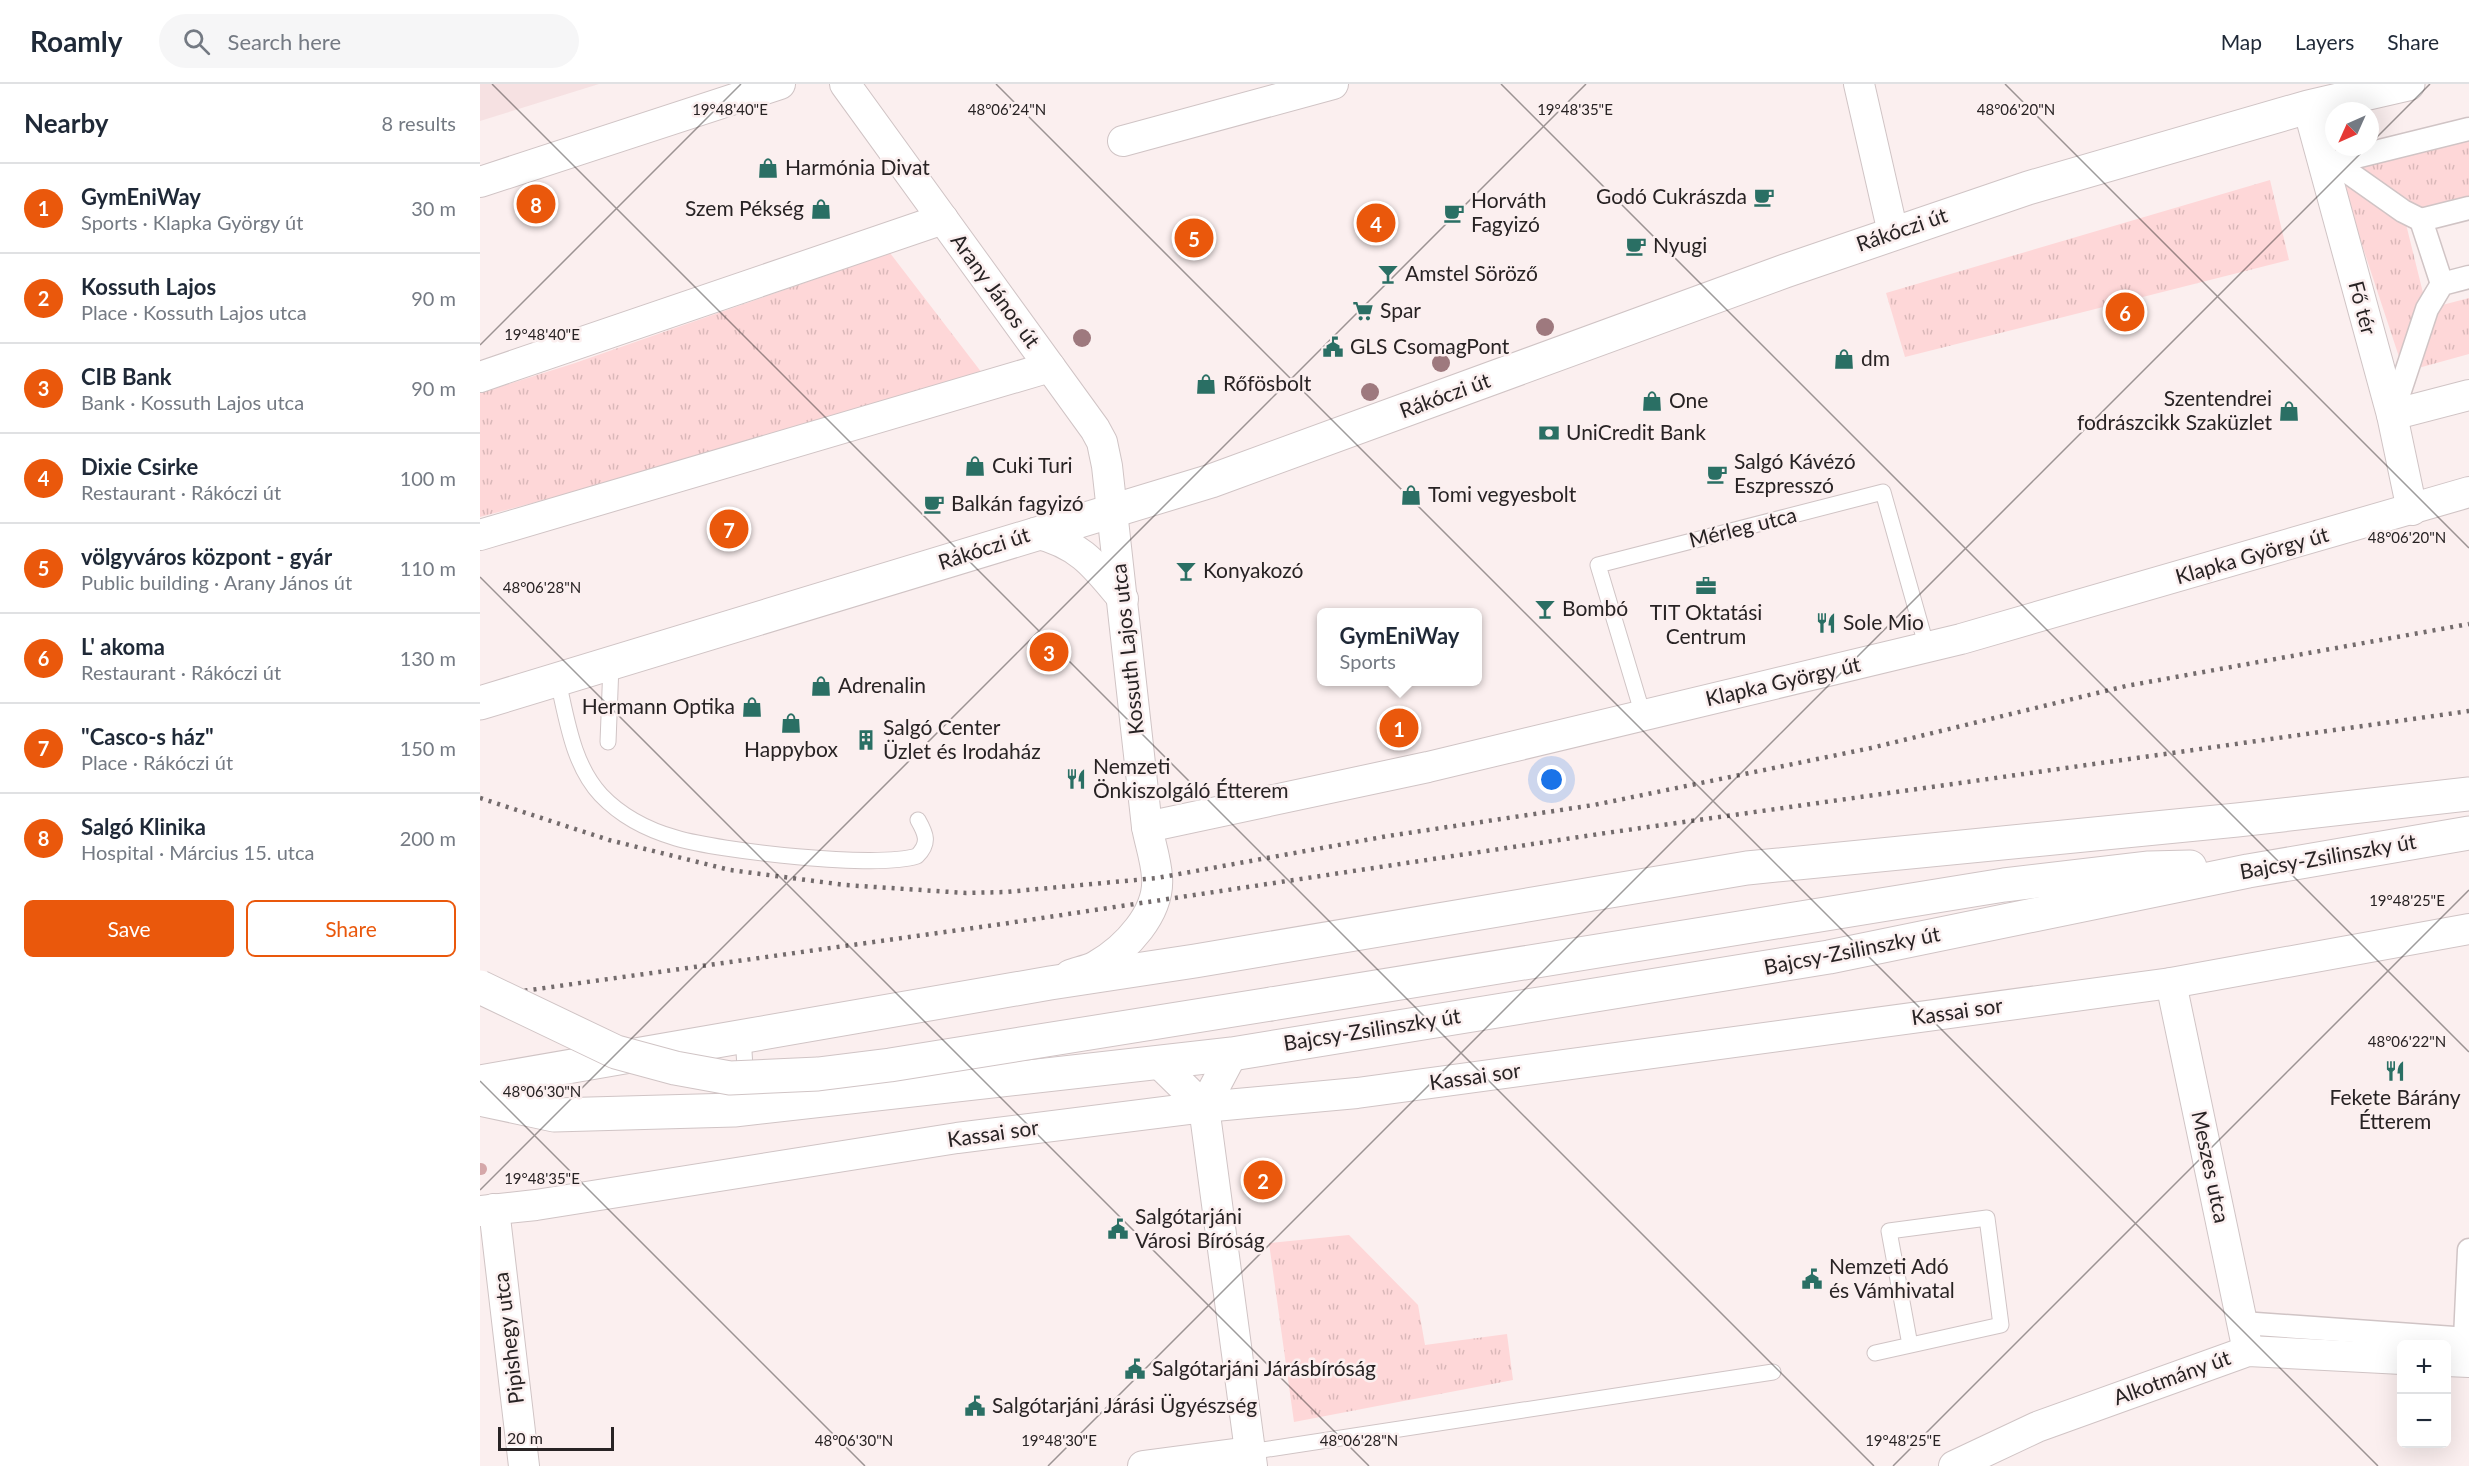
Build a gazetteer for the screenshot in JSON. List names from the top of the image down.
{
  "streets": {
    "main road": ["Rákóczi út", "Bajcsy-Zsilinszky út"],
    "street": [
      "Arany János út",
      "Fő tér",
      "Klapka György út",
      "Kossuth Lajos utca",
      "Kassai sor",
      "Meszes utca",
      "Pipishegy utca",
      "Alkotmány út"
    ],
    "lane": ["Mérleg utca"]
  },
  "crossings": [
    ["Rákóczi út", "Arany János út"],
    ["Rákóczi út", "Fő tér"],
    ["Rákóczi út", "Kossuth Lajos utca"],
    ["Arany János út", "Kossuth Lajos utca"],
    ["Fő tér", "Klapka György út"],
    ["Mérleg utca", "Klapka György út"],
    ["Klapka György út", "Kossuth Lajos utca"],
    ["Kossuth Lajos utca", "Bajcsy-Zsilinszky út"],
    ["Kassai sor", "Meszes utca"],
    ["Kassai sor", "Pipishegy utca"],
    ["Meszes utca", "Alkotmány út"]
  ],
  "places": {
    "shop": [
      "Harmónia Divat",
      "Szem Pékség",
      "dm",
      "Rőfösbolt",
      "One",
      "Szentendrei fodrászcikk Szaküzlet",
      "Cuki Turi",
      "Tomi vegyesbolt",
      "Adrenalin",
      "Hermann Optika",
      "Happybox"
    ],
    "cafe": [
      "Godó Cukrászda",
      "Horváth Fagyizó",
      "Nyugi",
      "Salgó Kávézó Eszpresszó",
      "Balkán fagyizó"
    ],
    "bar": ["Amstel Söröző", "Konyakozó", "Bombó"],
    "supermarket": ["Spar"],
    "public building": [
      "GLS CsomagPont",
      "Salgótarjáni Városi Bíróság",
      "Nemzeti Adó és Vámhivatal",
      "Salgótarjáni Járásbíróság",
      "Salgótarjáni Járási Ügyészség"
    ],
    "bank": ["UniCredit Bank"],
    "office": ["TIT Oktatási Centrum"],
    "restaurant": ["Sole Mio", "Nemzeti Önkiszolgáló Étterem", "Fekete Bárány Étterem"],
    "building": ["Salgó Center Üzlet és Irodaház"]
  },
  "scale_bar": "20 m",
  "north": "bottom left",
  "page": {
    "header": "Roamly",
    "search": "Search here",
    "nav": ["Map", "Layers", "Share"],
    "heading": ["Nearby", "8 results"],
    "list": [
      {
        "mark": "1",
        "name": "GymEniWay",
        "note": "Sports · Klapka György út",
        "value": "30 m"
      },
      {
        "mark": "2",
        "name": "Kossuth Lajos",
        "note": "Place · Kossuth Lajos utca",
        "value": "90 m"
      },
      {
        "mark": "3",
        "name": "CIB Bank",
        "note": "Bank · Kossuth Lajos utca",
        "value": "90 m"
      },
      {
        "mark": "4",
        "name": "Dixie Csirke",
        "note": "Restaurant · Rákóczi út",
        "value": "100 m"
      },
      {
        "mark": "5",
        "name": "völgyváros központ - gyár",
        "note": "Public building · Arany János út",
        "value": "110 m"
      },
      {
        "mark": "6",
        "name": "L' akoma",
        "note": "Restaurant · Rákóczi út",
        "value": "130 m"
      },
      {
        "mark": "7",
        "name": "\"Casco-s ház\"",
        "note": "Place · Rákóczi út",
        "value": "150 m"
      },
      {
        "mark": "8",
        "name": "Salgó Klinika",
        "note": "Hospital · Március 15. utca",
        "value": "200 m"
      }
    ],
    "pins": [
      "8",
      "4",
      "5",
      "6",
      "7",
      "3",
      "1",
      "2"
    ],
    "popup": ["GymEniWay", "Sports"],
    "buttons": ["Save", "Share"],
    "map_buttons": ["+", "−"],
    "scale": "20 m"
  },
  "coordinates": [
    "19°48'40\"E",
    "48°06'24\"N",
    "19°48'35\"E",
    "48°06'20\"N",
    "48°06'28\"N",
    "19°48'25\"E",
    "48°06'22\"N",
    "48°06'30\"N",
    "19°48'30\"E"
  ]
}
